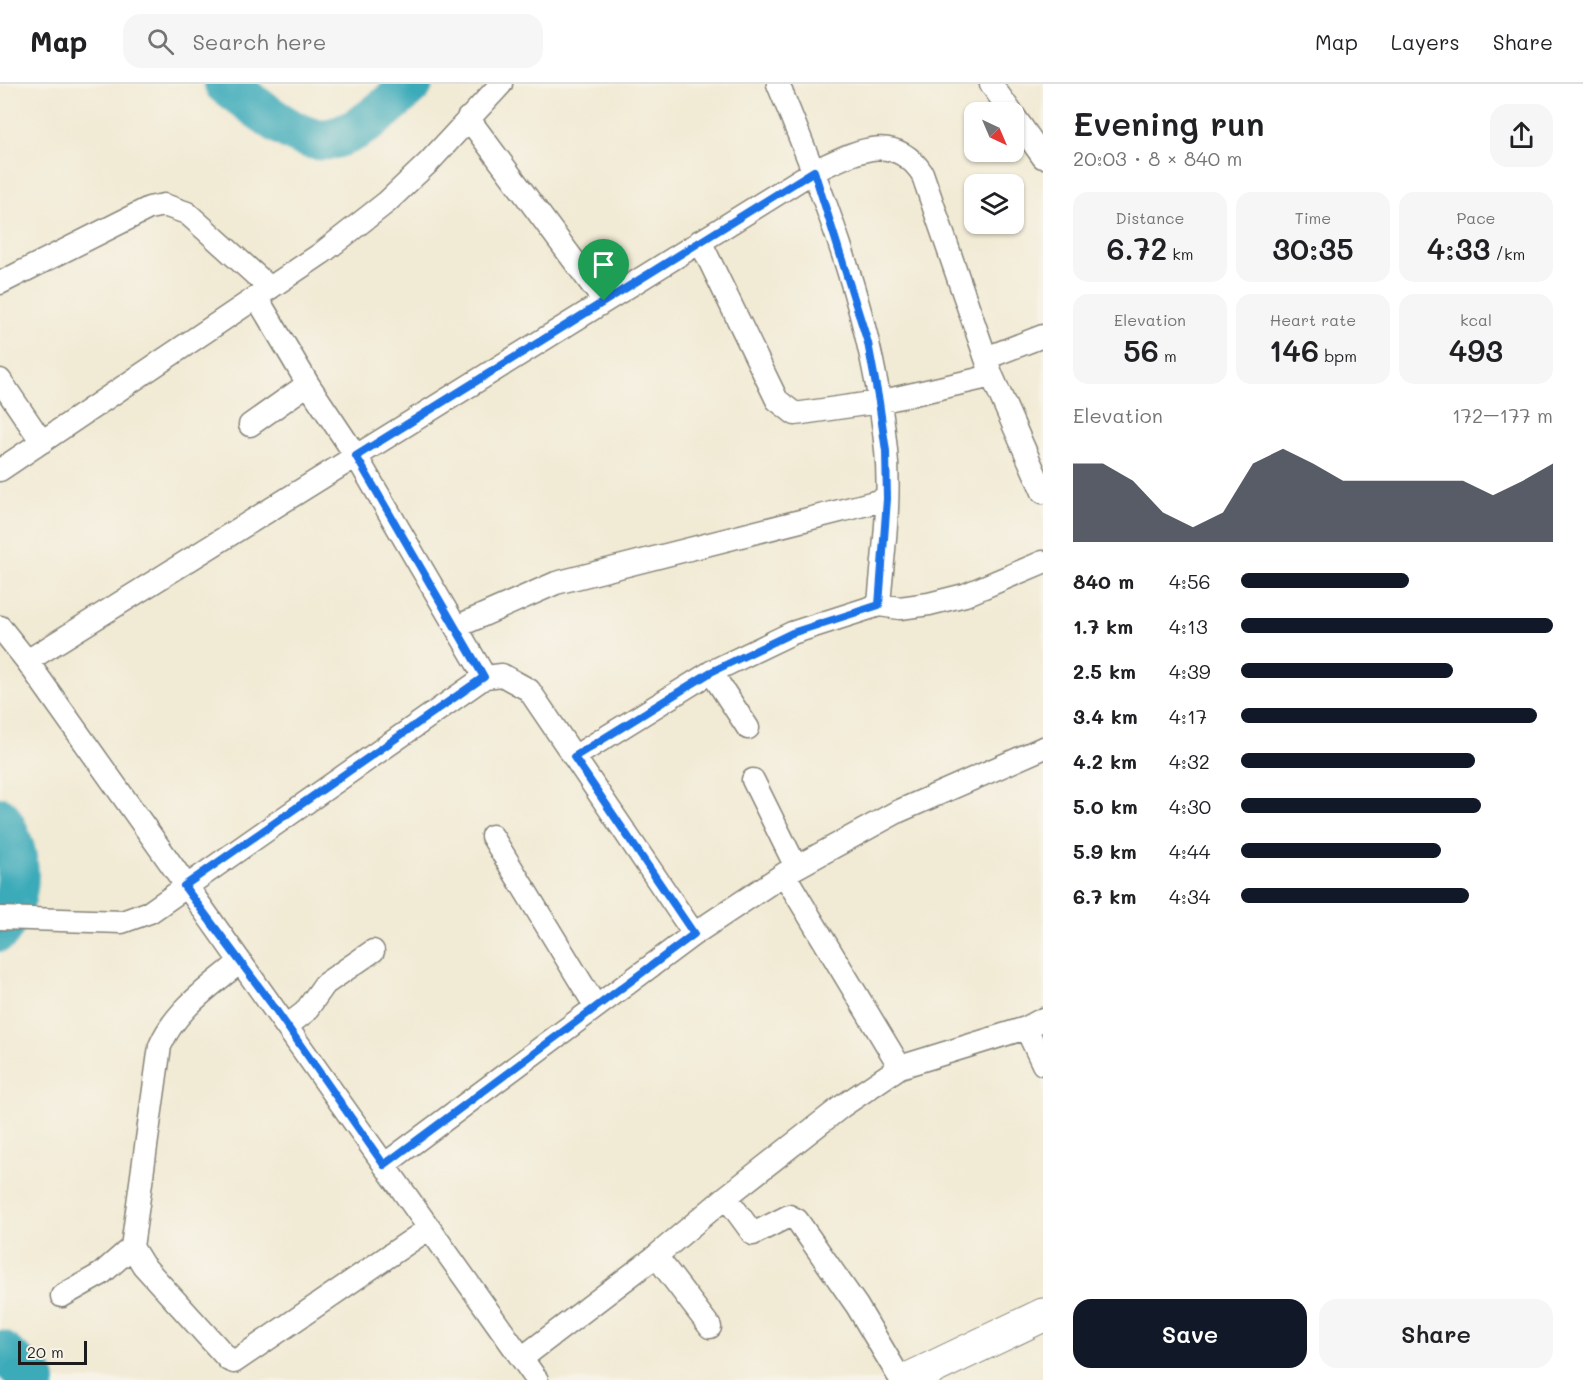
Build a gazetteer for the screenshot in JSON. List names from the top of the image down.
{
  "scale_bar": "20 m",
  "north": "bottom right",
  "page": {
    "header": "Map",
    "search": "Search here",
    "nav": ["Map", "Layers", "Share"],
    "heading": ["Evening run", "20:03 · 8 × 840 m"],
    "stats": [
      ["Distance", "6.72 km"],
      ["Time", "30:35"],
      ["Pace", "4:33 /km"],
      ["Elevation", "56 m"],
      ["Heart rate", "146 bpm"],
      ["kcal", "493"]
    ],
    "chart": ["Elevation", "172–177 m"],
    "list": [
      {
        "name": "840 m",
        "note": "4:56"
      },
      {
        "name": "1.7 km",
        "note": "4:13"
      },
      {
        "name": "2.5 km",
        "note": "4:39"
      },
      {
        "name": "3.4 km",
        "note": "4:17"
      },
      {
        "name": "4.2 km",
        "note": "4:32"
      },
      {
        "name": "5.0 km",
        "note": "4:30"
      },
      {
        "name": "5.9 km",
        "note": "4:44"
      },
      {
        "name": "6.7 km",
        "note": "4:34"
      }
    ],
    "buttons": ["Save", "Share"],
    "scale": "20 m"
  }
}
